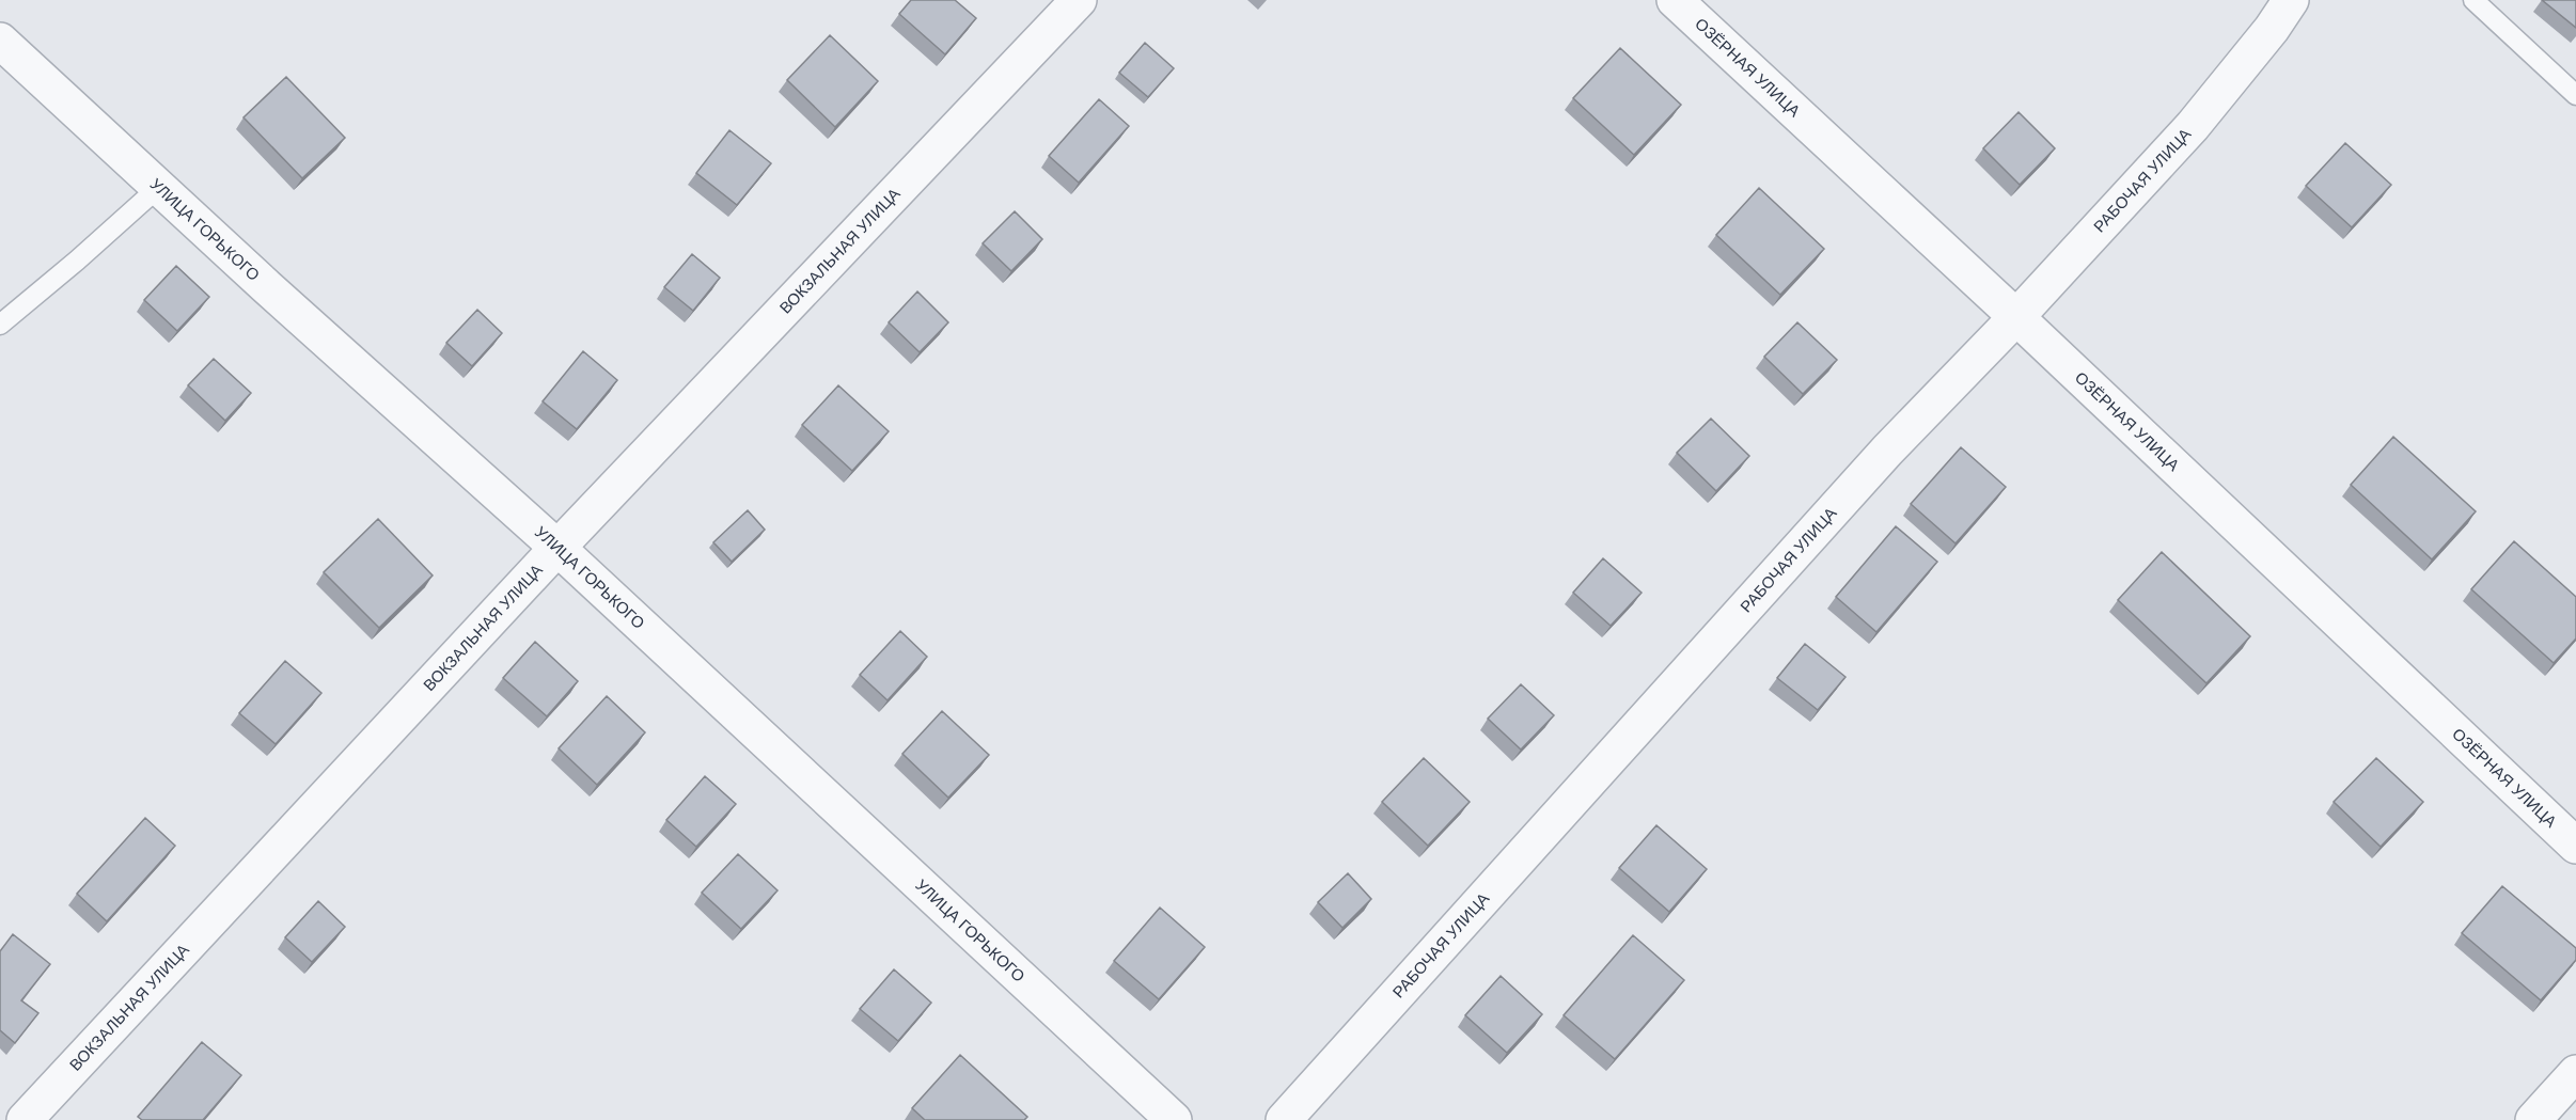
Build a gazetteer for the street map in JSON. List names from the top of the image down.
{
  "streets": {
    "street": [
      "ОЗЁРНАЯ УЛИЦА",
      "РАБОЧАЯ УЛИЦА",
      "УЛИЦА ГОРЬКОГО",
      "ВОКЗАЛЬНАЯ УЛИЦА"
    ]
  },
  "crossings": [
    ["ОЗЁРНАЯ УЛИЦА", "РАБОЧАЯ УЛИЦА"],
    ["УЛИЦА ГОРЬКОГО", "ВОКЗАЛЬНАЯ УЛИЦА"]
  ]
}
